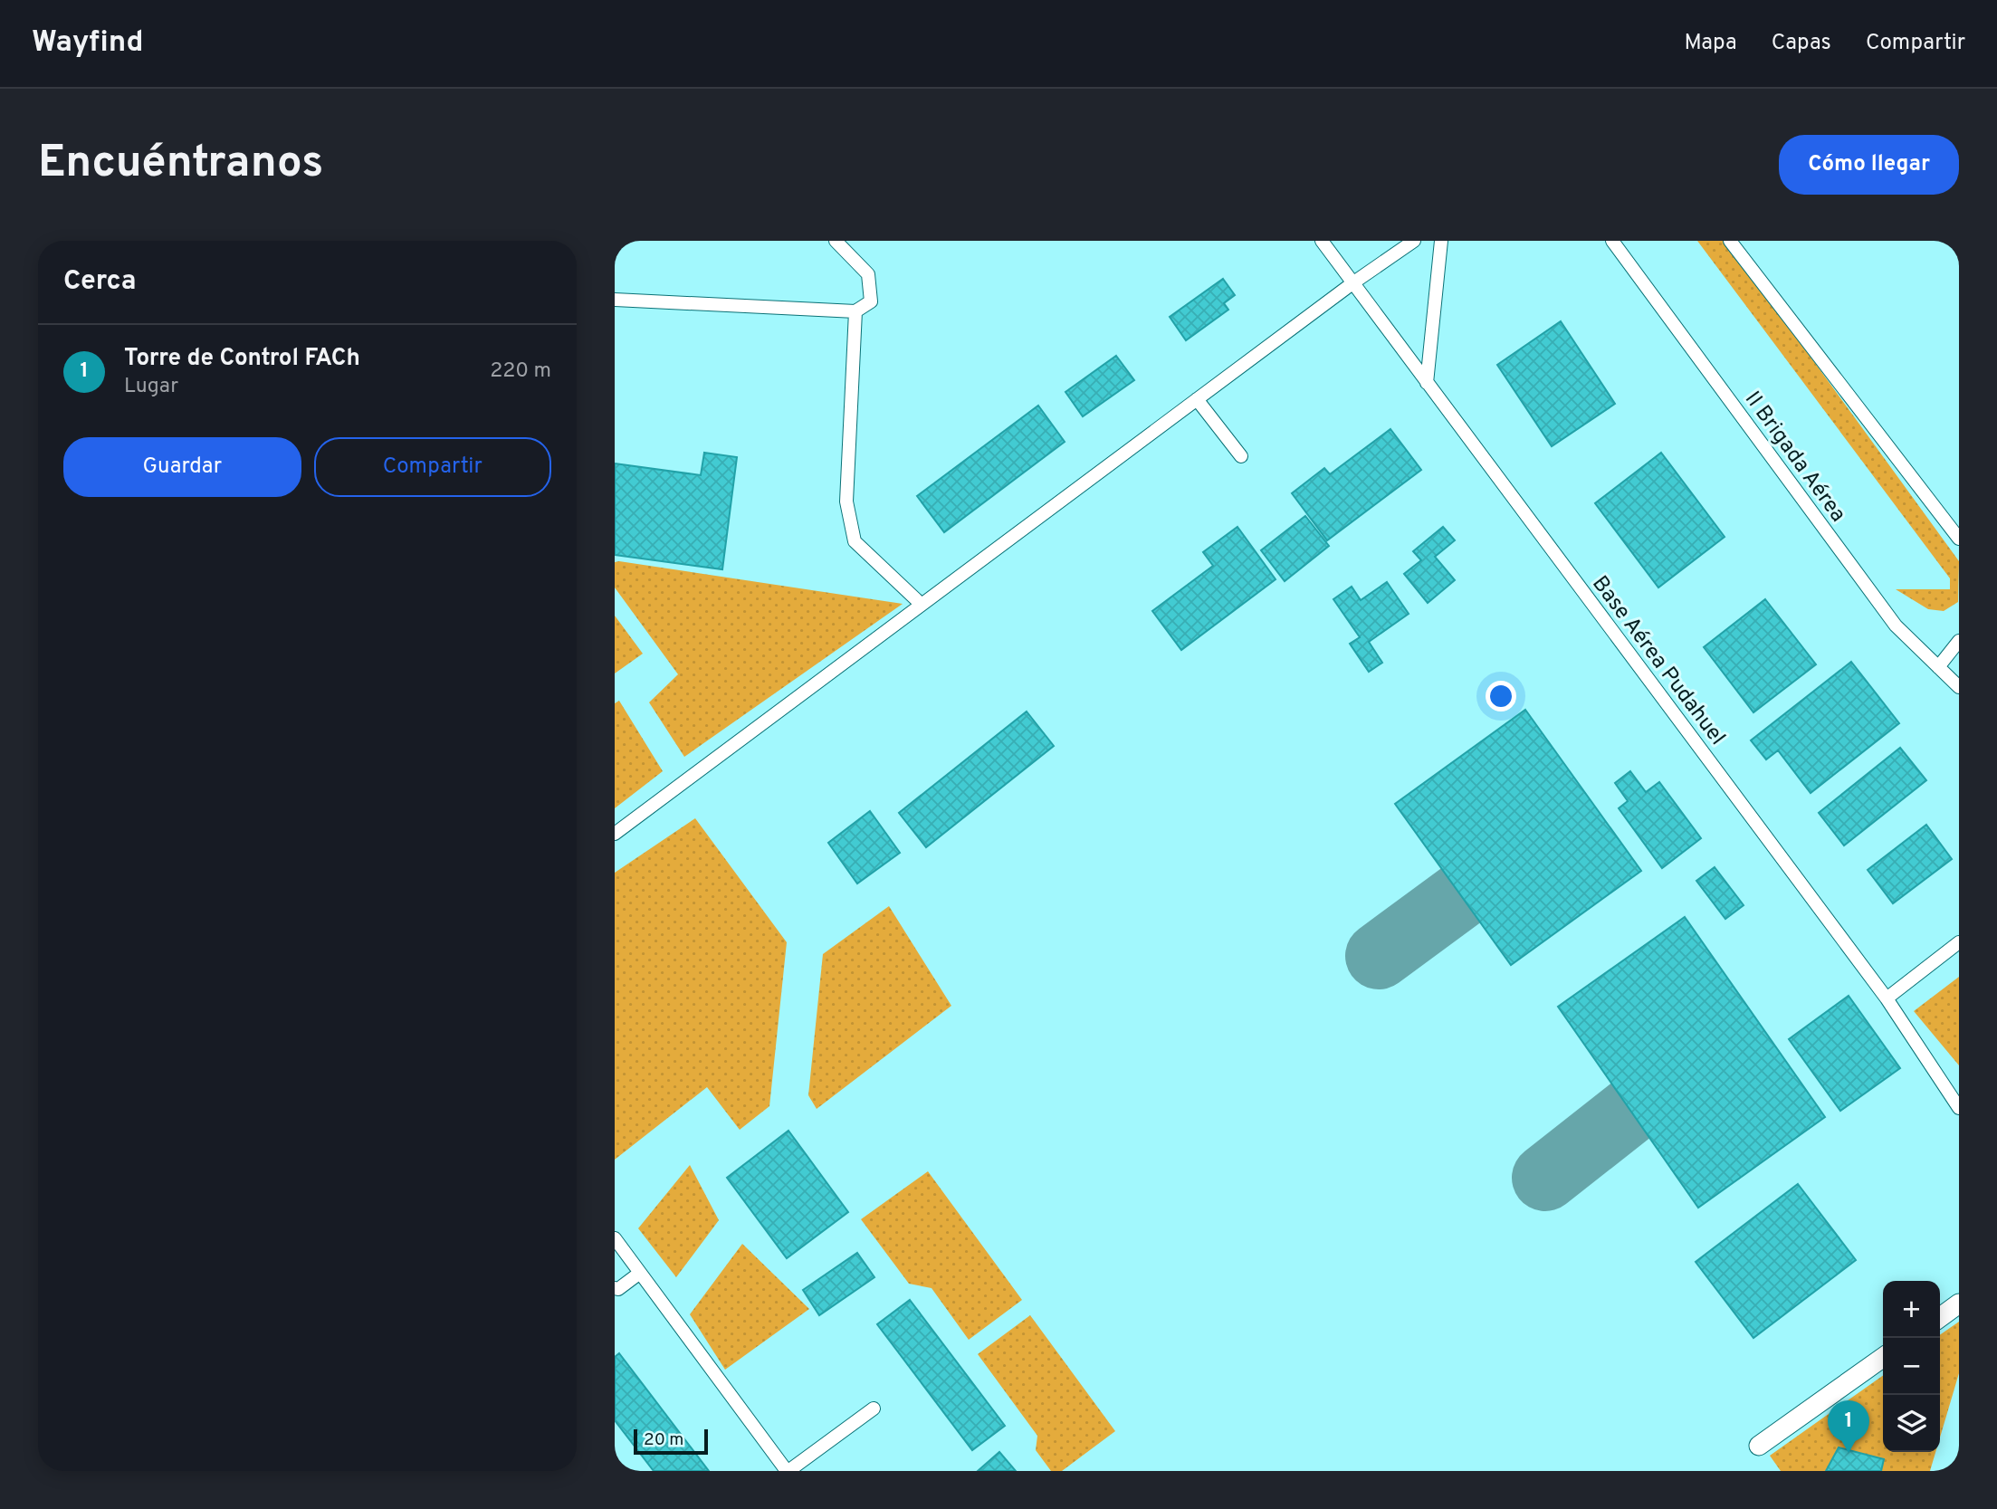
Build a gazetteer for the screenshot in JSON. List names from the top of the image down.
{
  "streets": {
    "lane": ["II Brigada Aérea", "Base Aérea Pudahuel"]
  },
  "scale_bar": "20 m",
  "page": {
    "header": "Wayfind",
    "nav": ["Mapa", "Capas", "Compartir"],
    "buttons": [
      "Cómo llegar",
      ["Guardar", "Compartir"]
    ],
    "title": "Encuéntranos",
    "heading": "Cerca",
    "list": [
      {
        "mark": "1",
        "name": "Torre de Control FACh",
        "note": "Lugar",
        "value": "220 m"
      }
    ],
    "map_buttons": ["+", "−"],
    "pins": "1",
    "scale": "20 m"
  }
}
